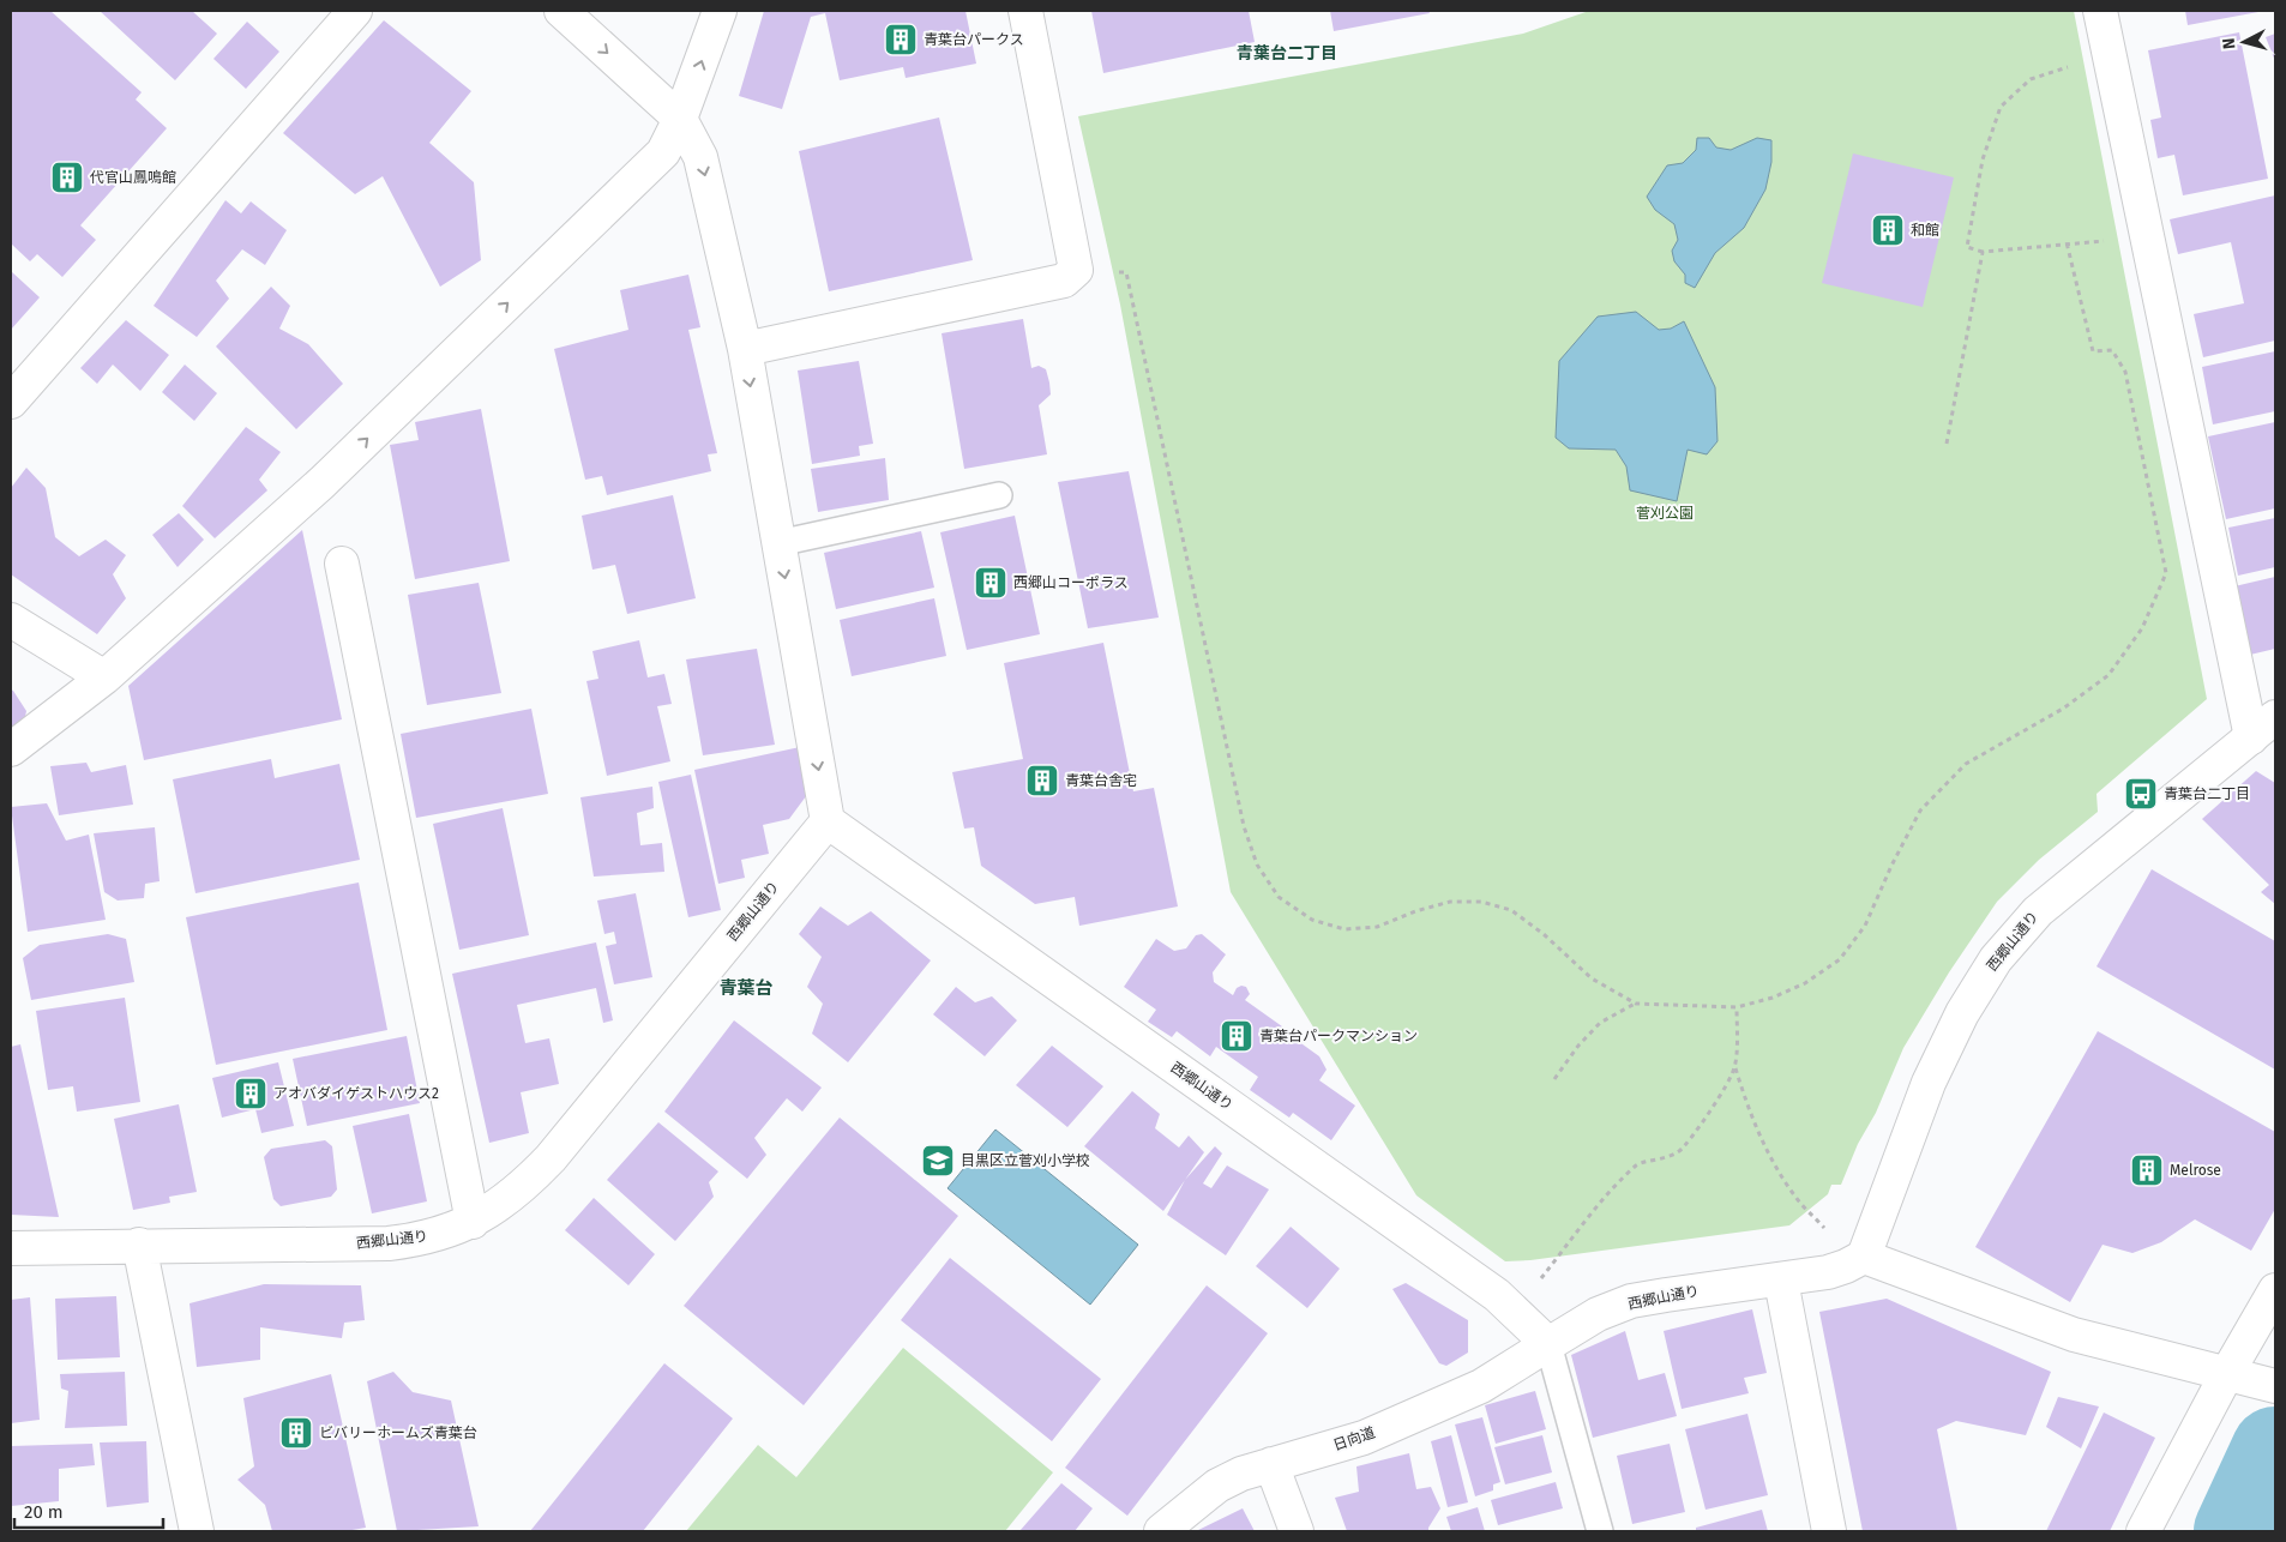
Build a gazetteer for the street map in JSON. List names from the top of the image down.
{
  "streets": {
    "street": ["西郷山通り", "日向道"]
  },
  "crossings": [
    ["西郷山通り", "日向道"]
  ],
  "districts": ["青葉台二丁目", "青葉台"],
  "parks": ["菅刈公園"],
  "places": {
    "building": [
      "青葉台パークス",
      "代官山鳳鳴館",
      "和館",
      "西郷山コーポラス",
      "青葉台舎宅",
      "青葉台パークマンション",
      "アオバダイゲストハウス2",
      "Melrose",
      "ビバリーホームズ青葉台"
    ],
    "bus stop": ["青葉台二丁目"],
    "school or university": ["目黒区立菅刈小学校"]
  },
  "scale_bar": "20 m",
  "north": "left"
}
